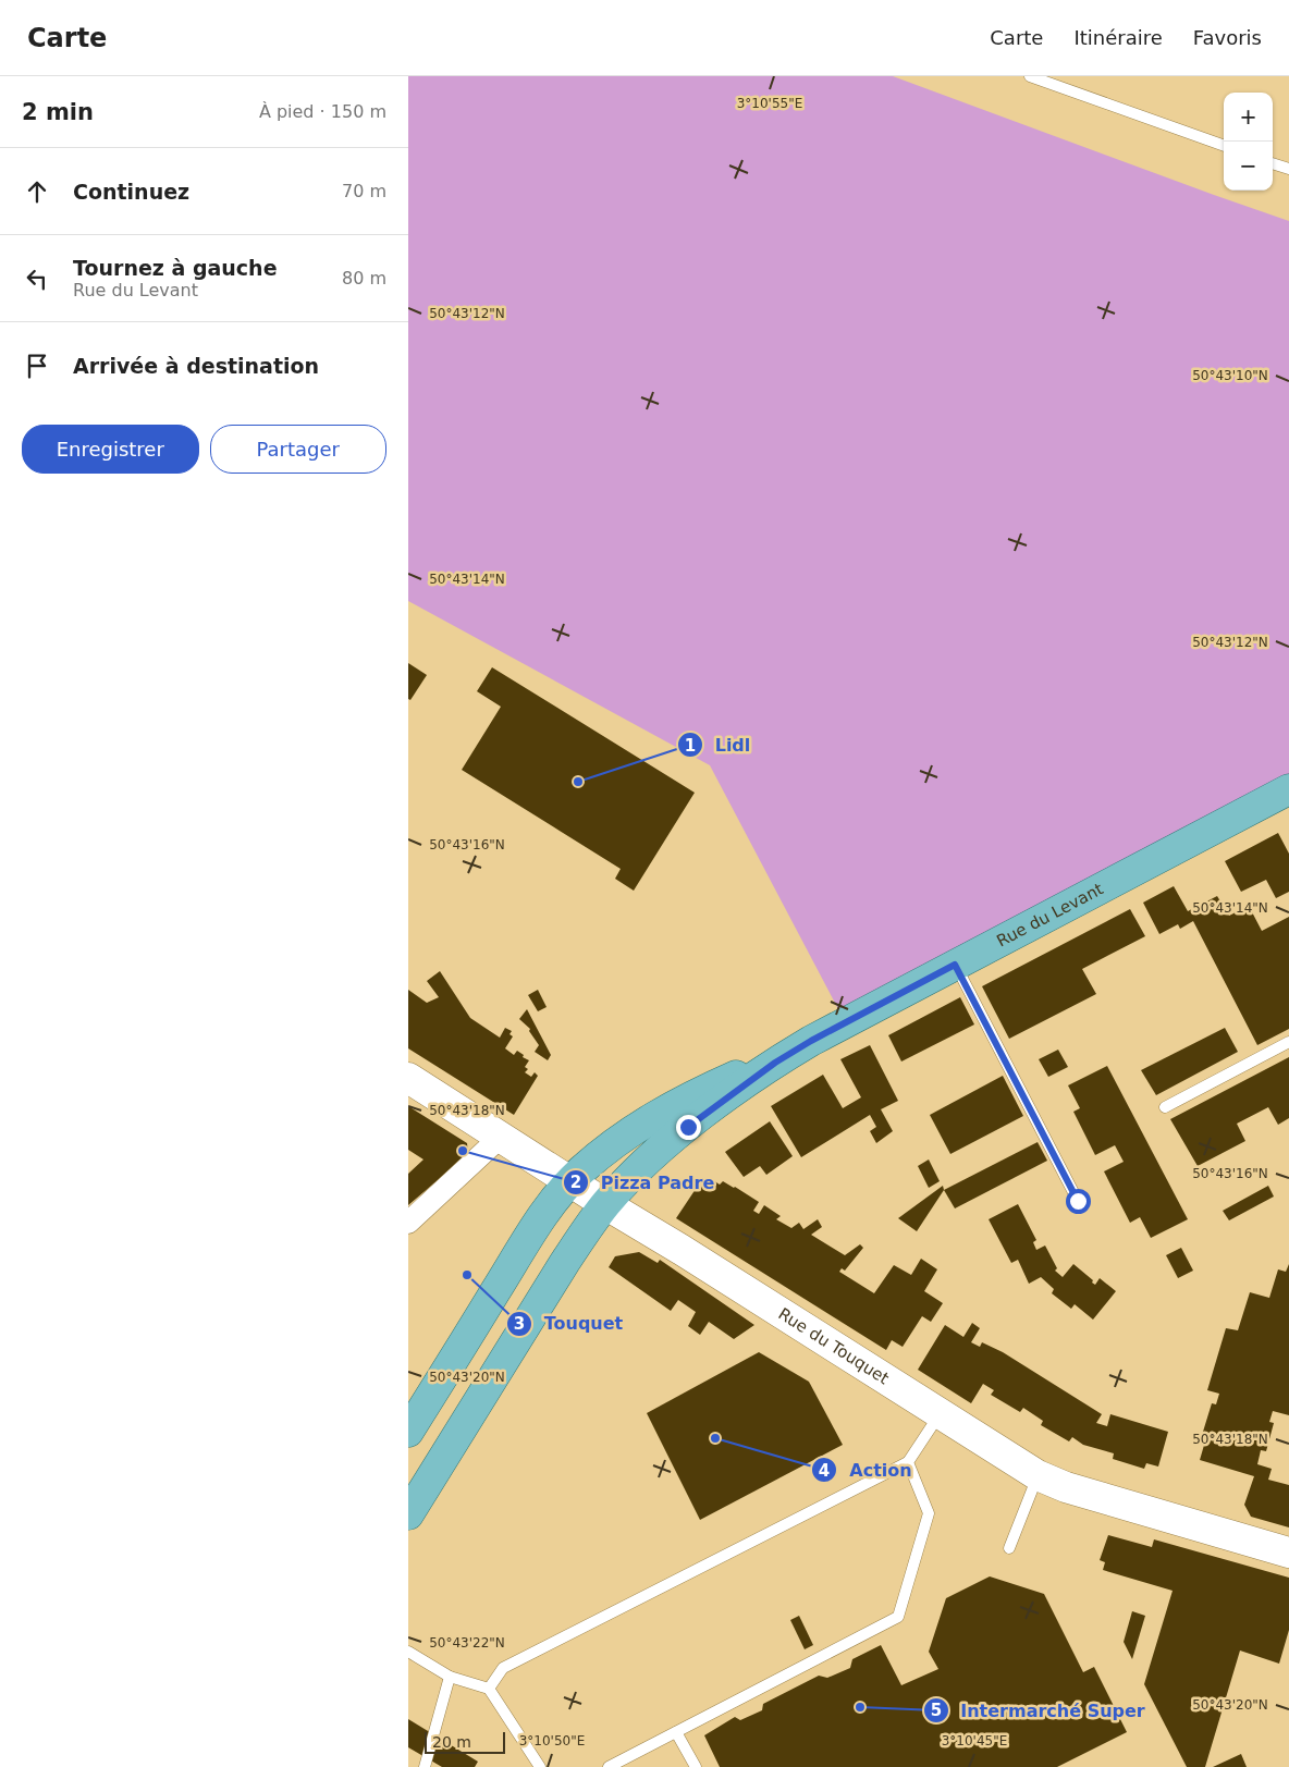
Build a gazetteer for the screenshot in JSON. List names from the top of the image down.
{
  "streets": {
    "main road": ["Rue du Levant"],
    "street": ["Rue du Touquet"]
  },
  "crossings": [
    ["Rue du Levant", "Rue du Touquet"]
  ],
  "places": [
    "Lidl",
    "Pizza Padre",
    "Touquet",
    "Action",
    "Intermarché Super"
  ],
  "scale_bar": "20 m",
  "page": {
    "header": "Carte",
    "nav": ["Carte", "Itinéraire", "Favoris"],
    "heading": ["2 min", "À pied · 150 m"],
    "map_buttons": ["+", "−"],
    "list": [
      ["Continuez", "70 m"],
      ["Tournez à gauche", "Rue du Levant", "80 m"],
      "Arrivée à destination"
    ],
    "buttons": ["Enregistrer", "Partager"],
    "scale": "20 m"
  },
  "coordinates": [
    "3°10'55\"E",
    "50°43'12\"N",
    "50°43'10\"N",
    "50°43'14\"N",
    "50°43'16\"N",
    "50°43'18\"N",
    "50°43'20\"N",
    "50°43'22\"N",
    "3°10'50\"E",
    "3°10'45\"E"
  ]
}
